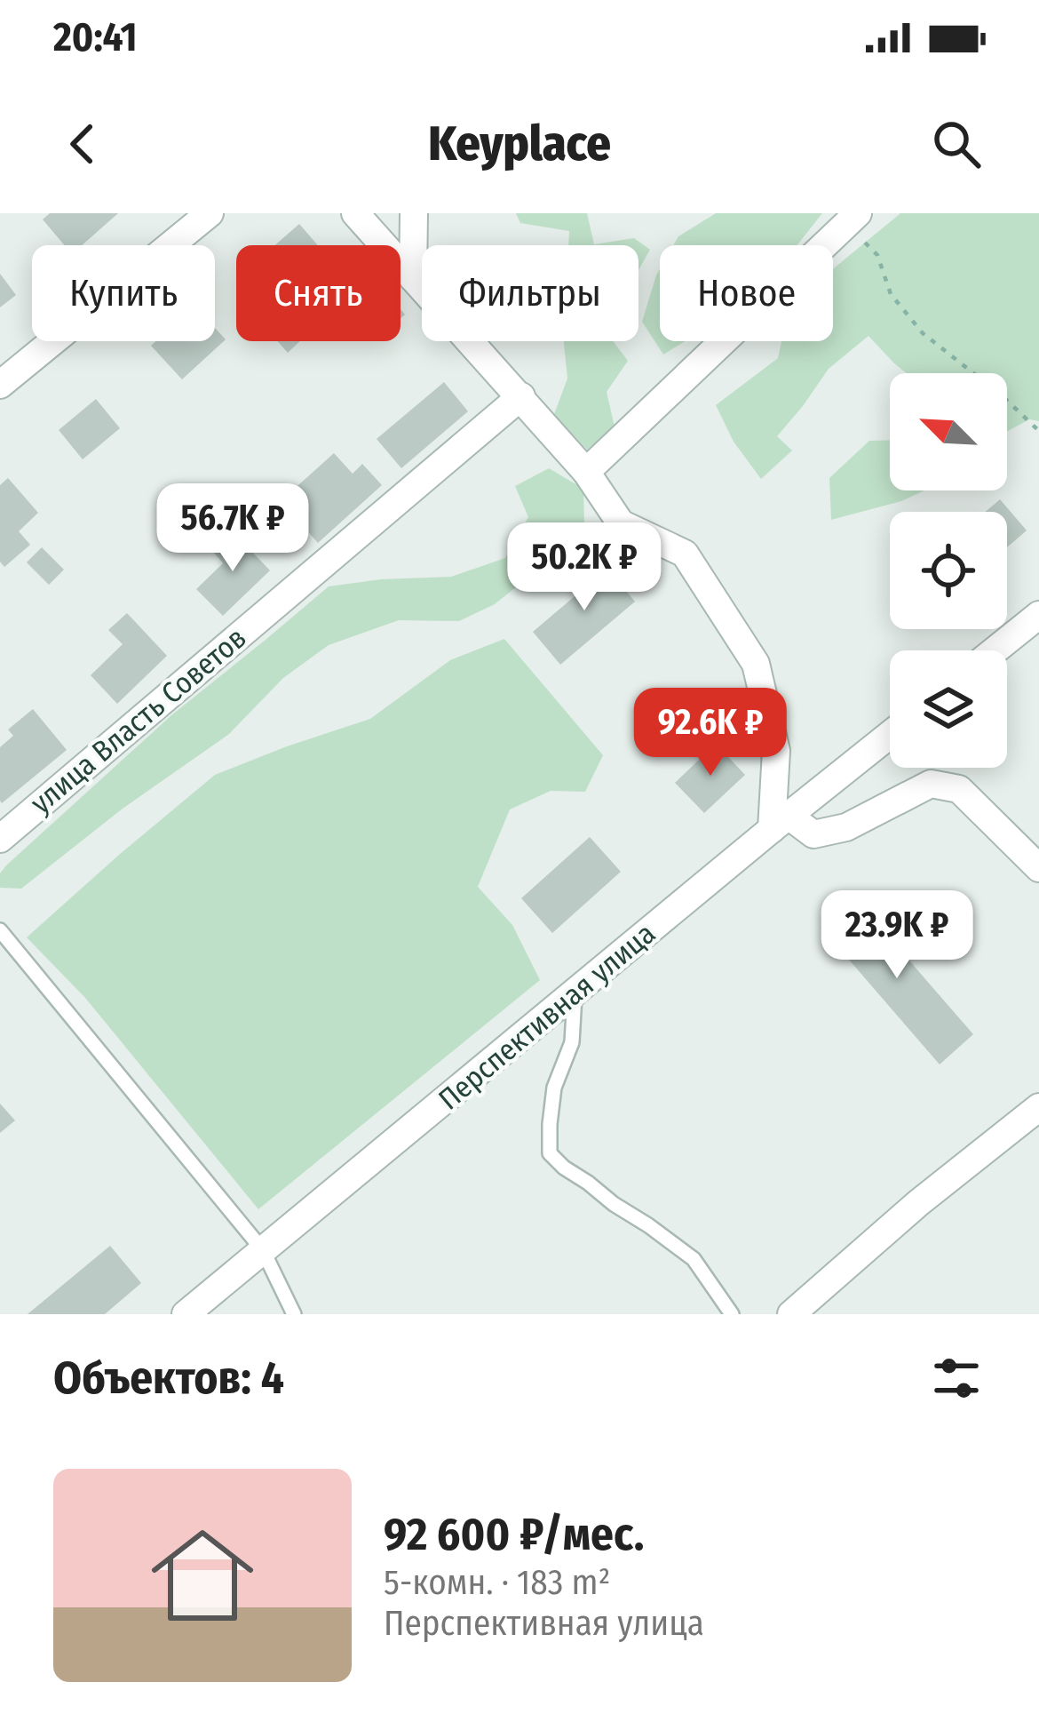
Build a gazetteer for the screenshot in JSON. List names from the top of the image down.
{
  "streets": {
    "street": ["улица Власть Советов", "Перспективная улица"]
  },
  "north": "top left",
  "page": {
    "status": "20:41",
    "header": "Keyplace",
    "chip": [
      "Купить",
      "Снять",
      "Фильтры",
      "Новое"
    ],
    "price": [
      "56.7K ₽",
      "50.2K ₽",
      "92.6K ₽",
      "23.9K ₽"
    ],
    "heading": "Объектов: 4",
    "list": [
      {
        "name": "92 600 ₽/мес.",
        "note": "5-комн. · 183 m² · Перспективная улица"
      }
    ]
  }
}
